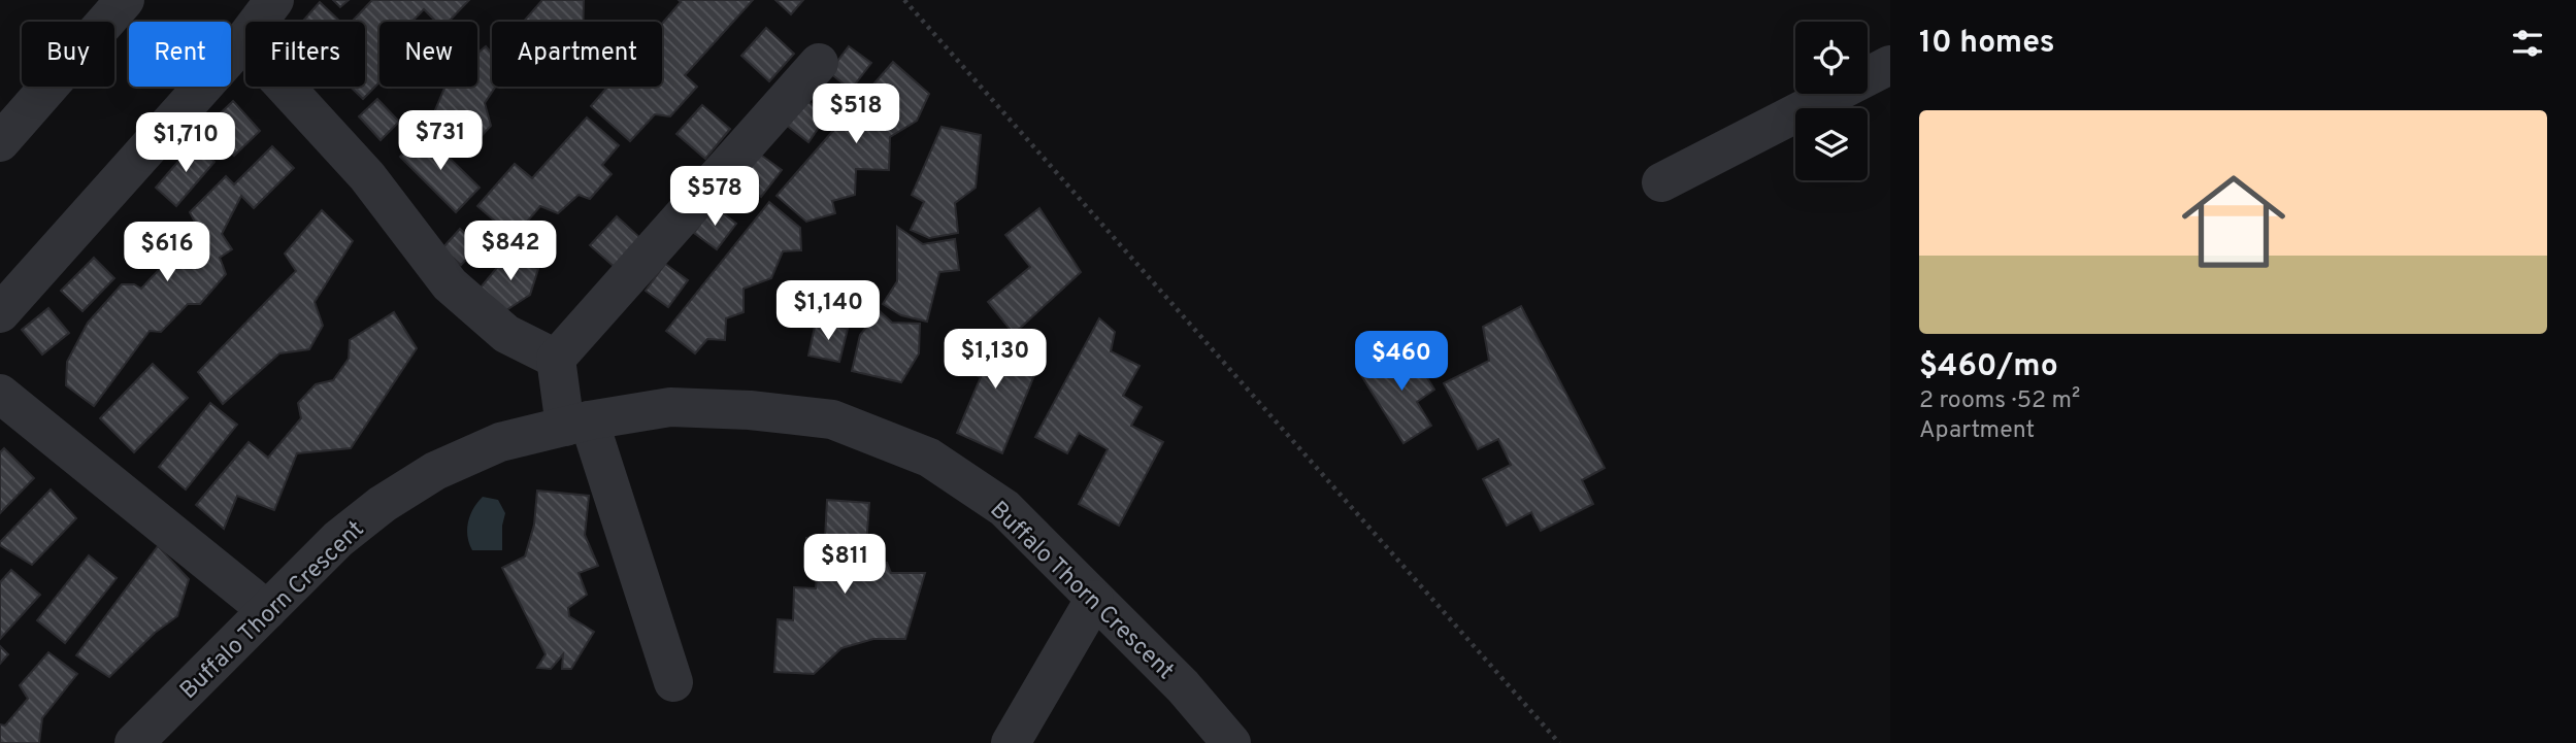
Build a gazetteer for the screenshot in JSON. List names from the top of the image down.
{
  "streets": {
    "street": ["Buffalo Thorn Crescent"]
  },
  "page": {
    "heading": "10 homes",
    "chip": [
      "Buy",
      "Rent",
      "Filters",
      "New",
      "Apartment"
    ],
    "price": [
      "$518",
      "$731",
      "$1,710",
      "$578",
      "$842",
      "$616",
      "$1,140",
      "$1,130",
      "$460",
      "$811"
    ],
    "list": [
      {
        "name": "$460/mo",
        "note": "2 rooms · 52 m² · Apartment"
      }
    ]
  }
}
